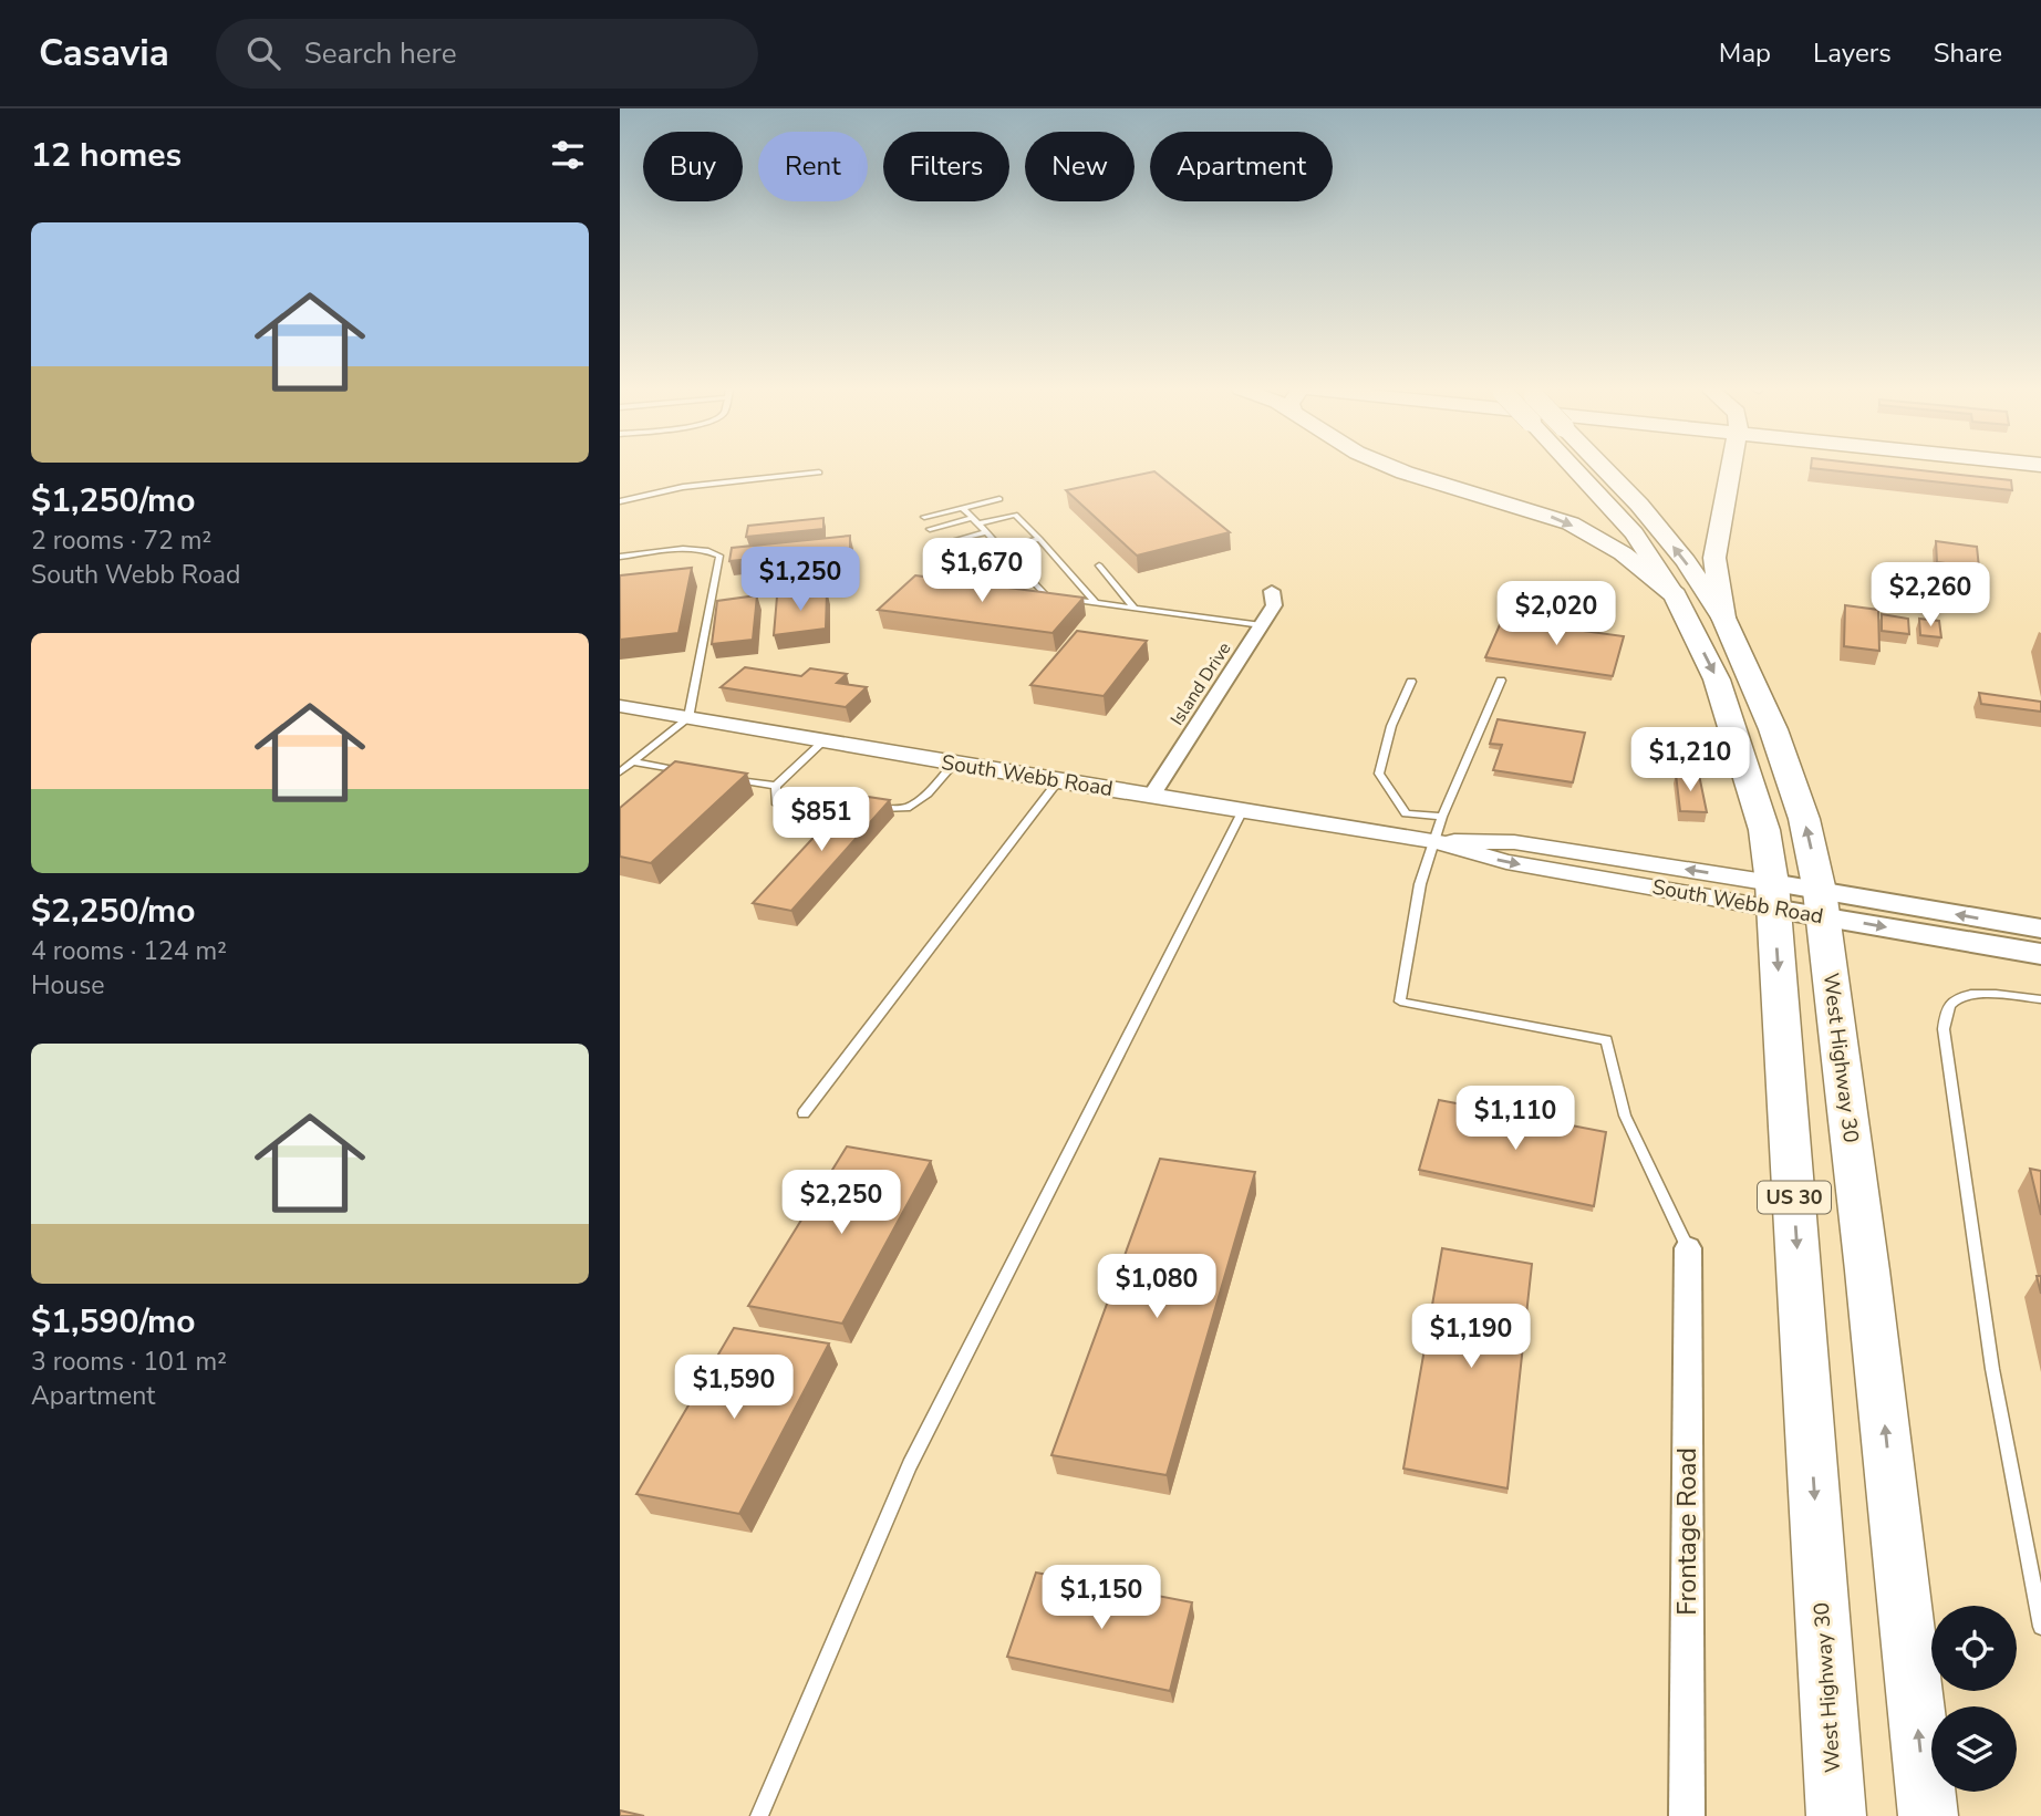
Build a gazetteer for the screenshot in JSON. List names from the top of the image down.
{
  "streets": {
    "highway": ["West Highway 30", "US 30"],
    "main road": ["South Webb Road"],
    "street": ["Island Drive", "Frontage Road"]
  },
  "crossings": [
    ["Island Drive", "South Webb Road"],
    ["South Webb Road", "West Highway 30"]
  ],
  "page": {
    "header": "Casavia",
    "search": "Search here",
    "nav": ["Map", "Layers", "Share"],
    "heading": "12 homes",
    "chip": [
      "Buy",
      "Rent",
      "Filters",
      "New",
      "Apartment"
    ],
    "list": [
      {
        "name": "$1,250/mo",
        "note": "2 rooms · 72 m² · South Webb Road"
      },
      {
        "name": "$2,250/mo",
        "note": "4 rooms · 124 m² · House"
      },
      {
        "name": "$1,590/mo",
        "note": "3 rooms · 101 m² · Apartment"
      }
    ],
    "price": [
      "$1,670",
      "$1,250",
      "$2,260",
      "$2,020",
      "$1,210",
      "$851",
      "$1,110",
      "$2,250",
      "$1,080",
      "$1,190",
      "$1,590",
      "$1,150"
    ]
  }
}
